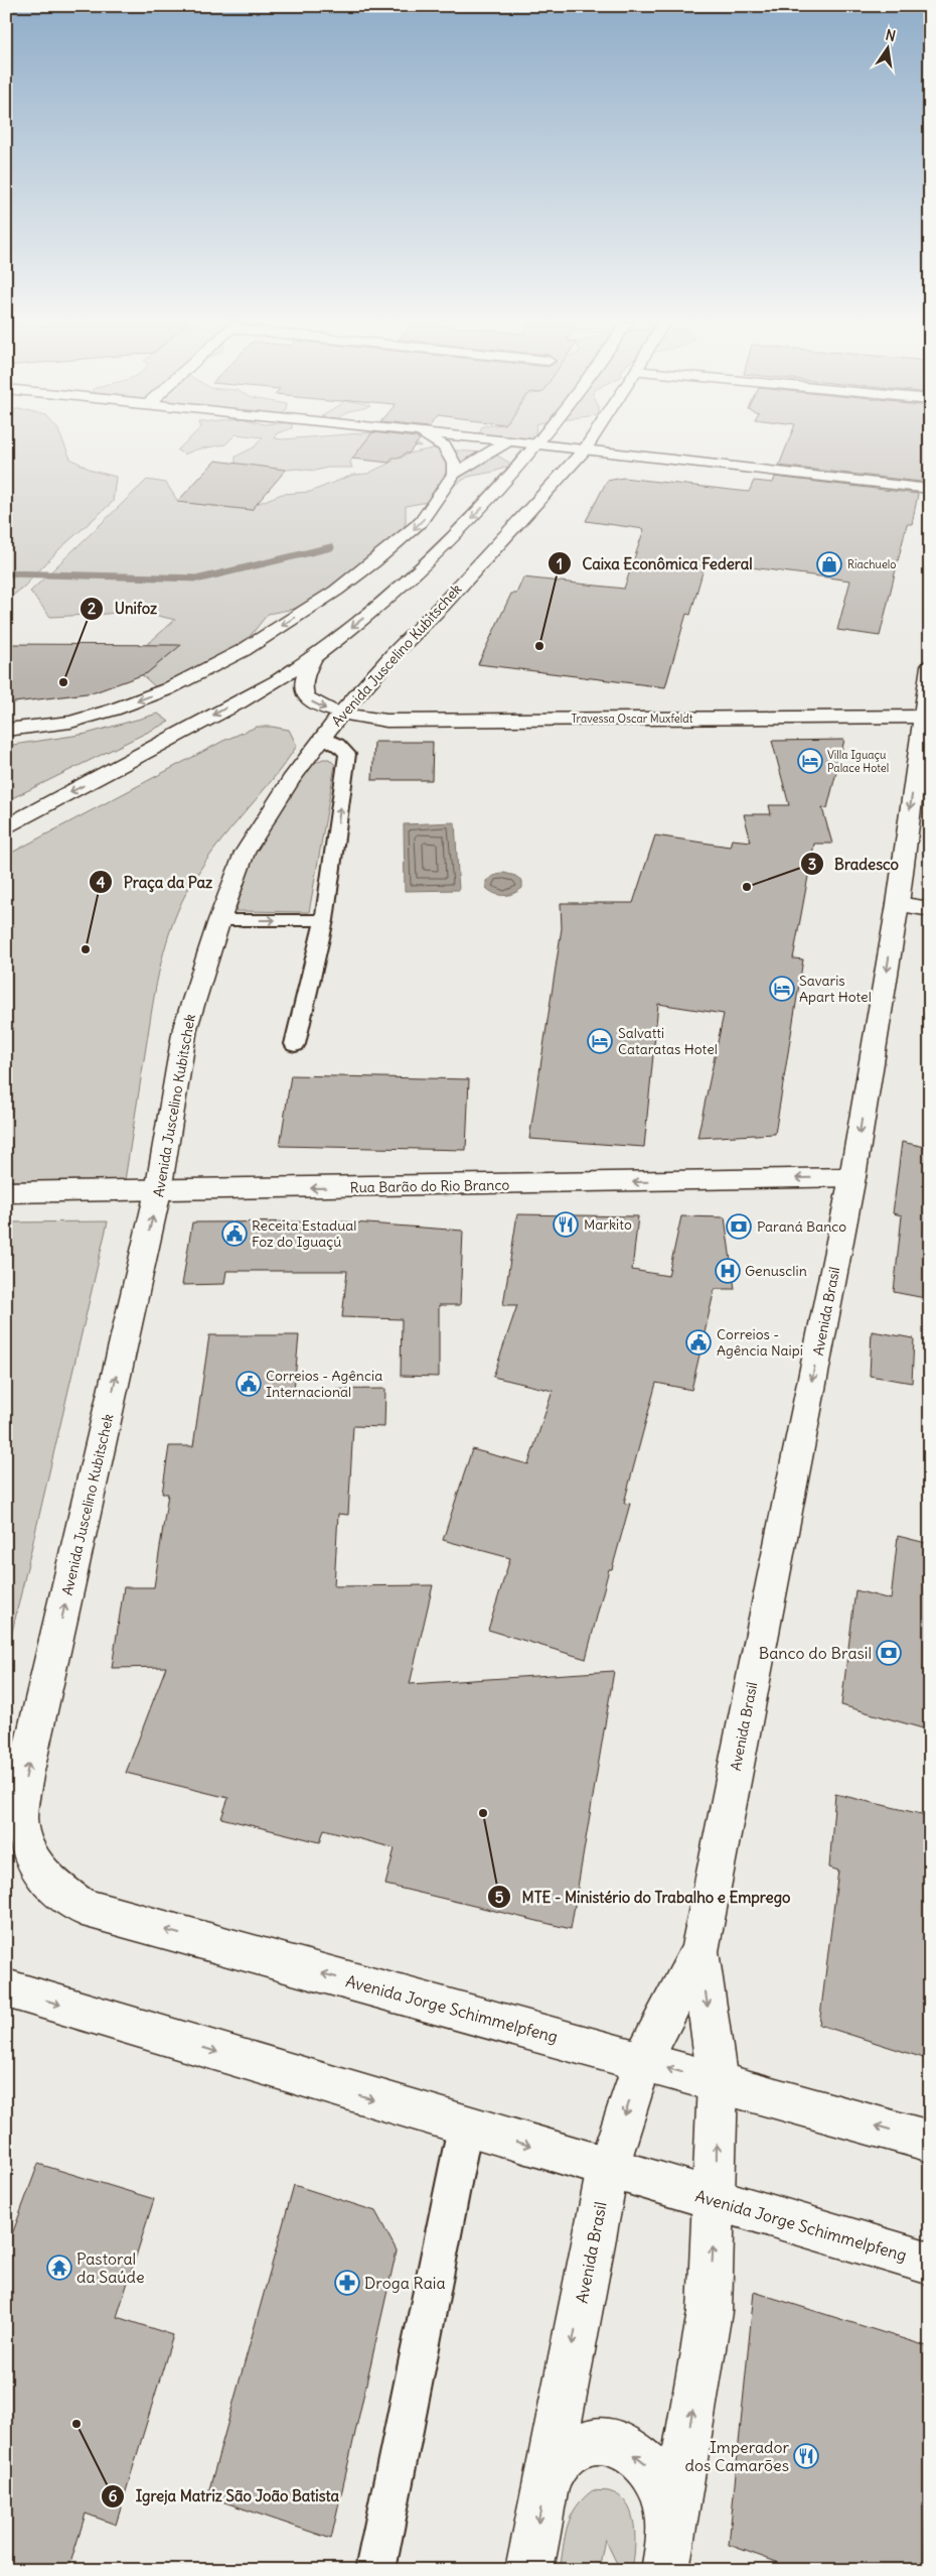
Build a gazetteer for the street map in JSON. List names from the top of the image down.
{
  "streets": {
    "street": [
      "Avenida Juscelino Kubitschek",
      "Travessa Oscar Muxfeldt",
      "Rua Barão do Rio Branco",
      "Avenida Brasil",
      "Avenida Jorge Schimmelpfeng"
    ]
  },
  "crossings": [
    ["Avenida Juscelino Kubitschek", "Travessa Oscar Muxfeldt"],
    ["Avenida Juscelino Kubitschek", "Rua Barão do Rio Branco"],
    ["Avenida Juscelino Kubitschek", "Avenida Jorge Schimmelpfeng"],
    ["Travessa Oscar Muxfeldt", "Avenida Brasil"],
    ["Rua Barão do Rio Branco", "Avenida Brasil"],
    ["Avenida Brasil", "Avenida Jorge Schimmelpfeng"]
  ],
  "one_way": ["Avenida Juscelino Kubitschek", "Rua Barão do Rio Branco"],
  "places": {
    "shop": ["Riachuelo"],
    "other": [
      "Caixa Econômica Federal",
      "Unifoz",
      "Bradesco",
      "Praça da Paz",
      "MTE - Ministério do Trabalho e Emprego",
      "Igreja Matriz São João Batista"
    ],
    "hotel": ["Villa Iguaçu Palace Hotel", "Savaris Apart Hotel", "Salvatti Cataratas Hotel"],
    "restaurant": ["Markito", "Imperador dos Camarões"],
    "bank": ["Paraná Banco", "Banco do Brasil"],
    "public building": ["Receita Estadual Foz do Iguaçú", "Correios - Agência Naipi", "Correios - Agência Internacional"],
    "hospital": ["Genusclin"],
    "temple": ["Pastoral da Saúde"],
    "pharmacy": ["Droga Raia"]
  },
  "north": "top"
}
